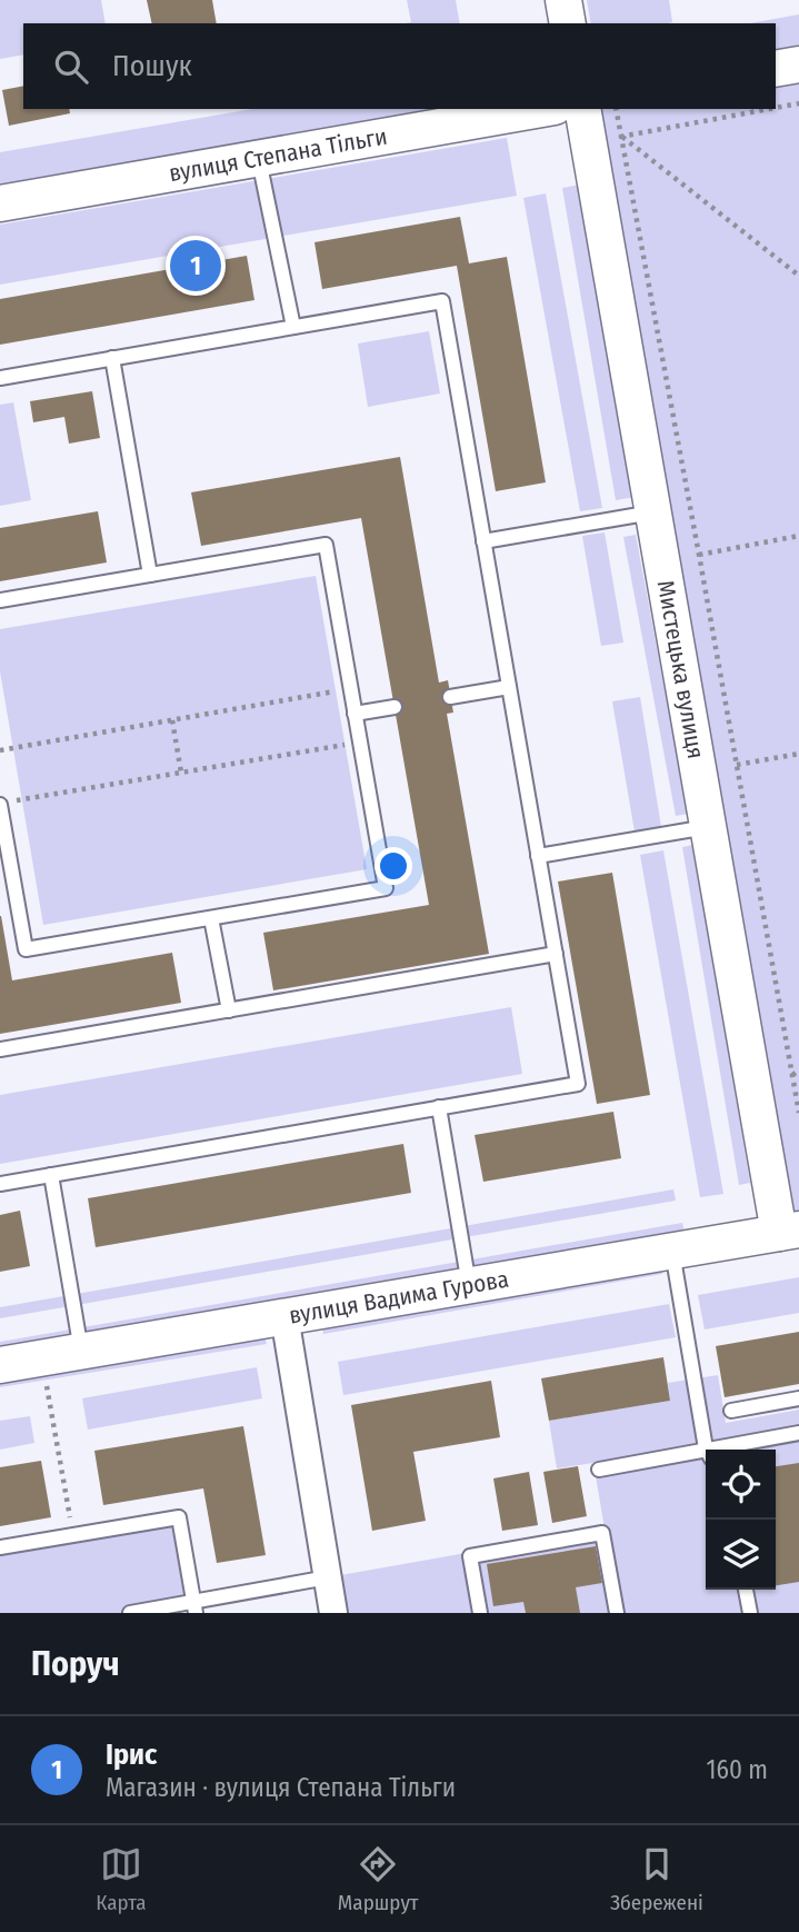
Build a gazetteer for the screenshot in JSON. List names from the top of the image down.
{
  "streets": {
    "street": ["вулиця Степана Тільги", "Мистецька вулиця", "вулиця Вадима Гурова"]
  },
  "crossings": [
    ["Мистецька вулиця", "вулиця Вадима Гурова"]
  ],
  "page": {
    "search": "Пошук",
    "pins": "1",
    "heading": "Поруч",
    "list": [
      {
        "mark": "1",
        "name": "Ірис",
        "note": "Магазин · вулиця Степана Тільги",
        "value": "160 m"
      }
    ],
    "nav": ["Карта", "Маршрут", "Збережені"]
  }
}
